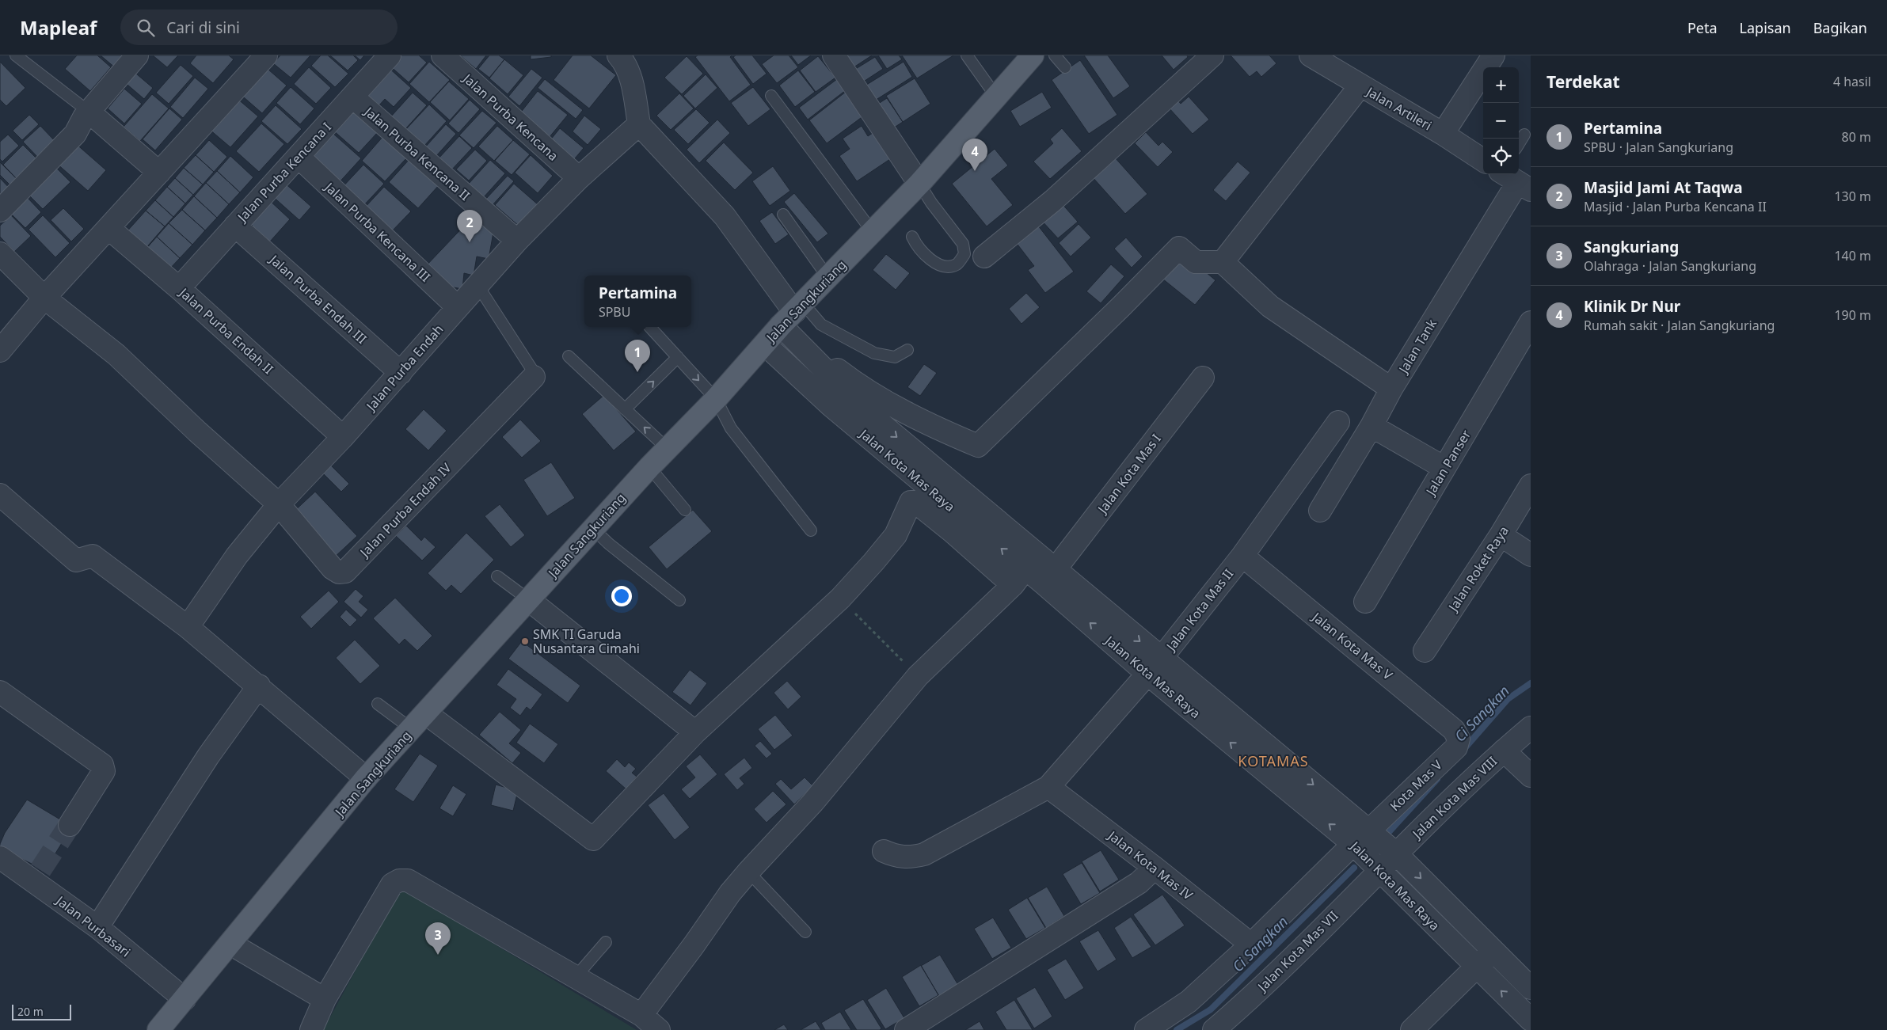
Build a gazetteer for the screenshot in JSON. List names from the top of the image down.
{
  "streets": {
    "main road": ["Jalan Sangkuriang"],
    "street": [
      "Jalan Artileri",
      "Jalan Purba Kencana",
      "Jalan Purba Kencana II",
      "Jalan Purba Kencana I",
      "Jalan Purba Kencana III",
      "Jalan Purba Endah III",
      "Jalan Purba Endah II",
      "Jalan Tank",
      "Jalan Purba Endah",
      "Jalan Panser",
      "Jalan Kota Mas Raya",
      "Jalan Kota Mas I",
      "Jalan Purba Endah IV",
      "Jalan Roket Raya",
      "Jalan Kota Mas II",
      "Jalan Kota Mas V",
      "Kota Mas V",
      "Jalan Kota Mas VIII",
      "Jalan Kota Mas IV",
      "Jalan Purbasari",
      "Jalan Kota Mas VII"
    ]
  },
  "crossings": [
    ["Jalan Artileri", "Jalan Tank"],
    ["Jalan Purba Kencana", "Jalan Purba Endah"],
    ["Jalan Purba Kencana II", "Jalan Purba Kencana I"],
    ["Jalan Purba Kencana II", "Jalan Purba Endah"],
    ["Jalan Purba Kencana I", "Jalan Purba Kencana III"],
    ["Jalan Purba Kencana I", "Jalan Purba Endah III"],
    ["Jalan Purba Kencana I", "Jalan Purba Endah II"],
    ["Jalan Purba Kencana III", "Jalan Purba Endah"],
    ["Jalan Purba Endah III", "Jalan Purba Endah"],
    ["Jalan Sangkuriang", "Jalan Kota Mas Raya"],
    ["Jalan Sangkuriang", "Jalan Purbasari"],
    ["Jalan Purba Endah II", "Jalan Purba Endah"],
    ["Jalan Purba Endah", "Jalan Purba Endah IV"],
    ["Jalan Kota Mas Raya", "Jalan Kota Mas I"],
    ["Jalan Kota Mas Raya", "Jalan Kota Mas II"],
    ["Jalan Kota Mas Raya", "Kota Mas V"],
    ["Jalan Kota Mas Raya", "Jalan Kota Mas VIII"],
    ["Jalan Kota Mas Raya", "Jalan Kota Mas VII"],
    ["Jalan Kota Mas II", "Jalan Kota Mas V"],
    ["Jalan Kota Mas II", "Jalan Kota Mas IV"],
    ["Jalan Kota Mas V", "Kota Mas V"],
    ["Kota Mas V", "Jalan Kota Mas IV"],
    ["Jalan Kota Mas VIII", "Jalan Kota Mas VII"]
  ],
  "districts": ["KOTAMAS"],
  "water": ["Ci Sangkan"],
  "places": ["SMK TI Garuda Nusantara Cimahi"],
  "scale_bar": "20 m",
  "page": {
    "header": "Mapleaf",
    "search": "Cari di sini",
    "nav": ["Peta", "Lapisan", "Bagikan"],
    "heading": ["Terdekat", "4 hasil"],
    "map_buttons": ["+", "−"],
    "list": [
      {
        "mark": "1",
        "name": "Pertamina",
        "note": "SPBU · Jalan Sangkuriang",
        "value": "80 m"
      },
      {
        "mark": "2",
        "name": "Masjid Jami At Taqwa",
        "note": "Masjid · Jalan Purba Kencana II",
        "value": "130 m"
      },
      {
        "mark": "3",
        "name": "Sangkuriang",
        "note": "Olahraga · Jalan Sangkuriang",
        "value": "140 m"
      },
      {
        "mark": "4",
        "name": "Klinik Dr Nur",
        "note": "Rumah sakit · Jalan Sangkuriang",
        "value": "190 m"
      }
    ],
    "pins": [
      "4",
      "2",
      "1",
      "3"
    ],
    "popup": ["Pertamina", "SPBU"],
    "scale": "20 m"
  }
}
